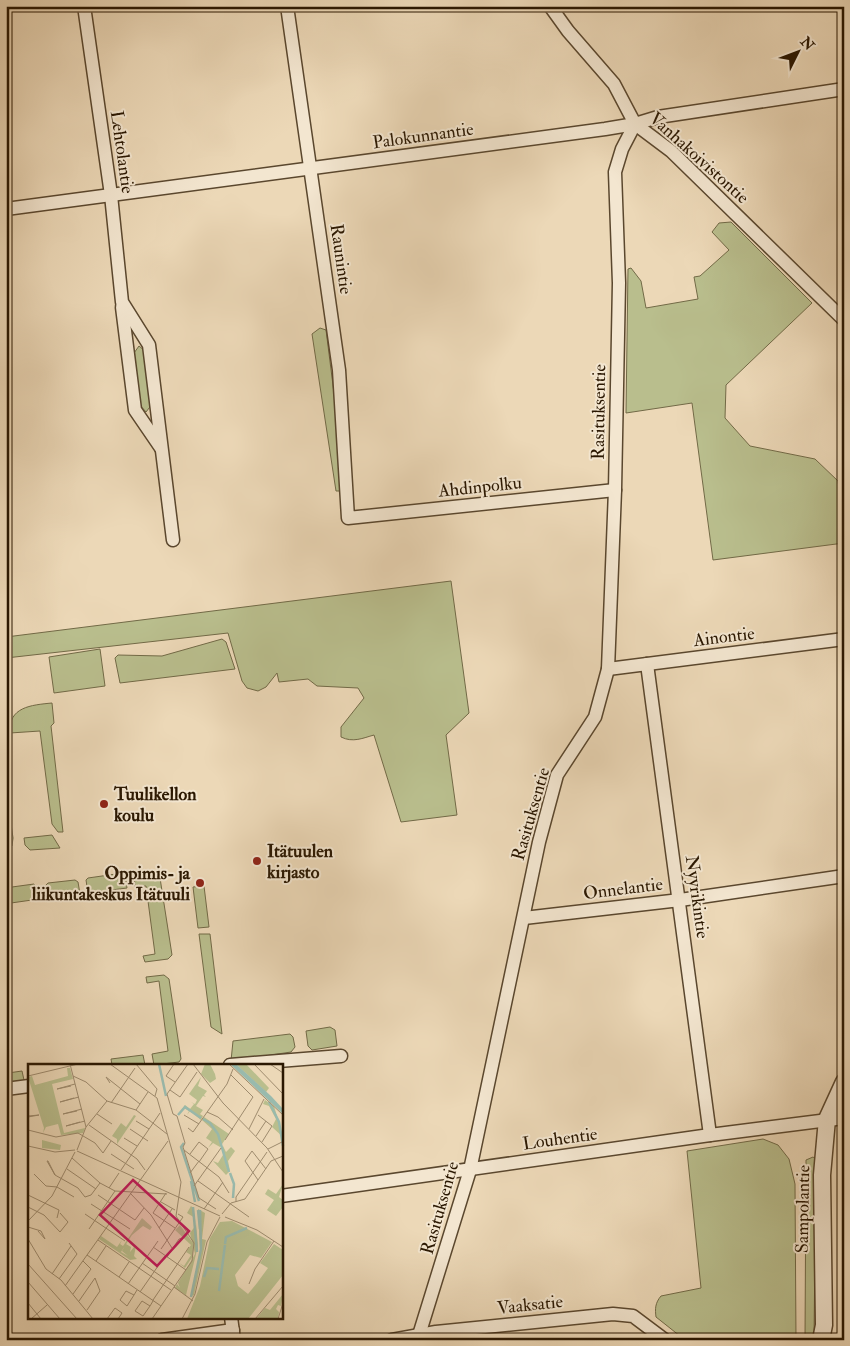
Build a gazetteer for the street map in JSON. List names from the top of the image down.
{
  "streets": {
    "street": [
      "Palokunnantie",
      "Lehtolantie",
      "Vanhakoivistontie",
      "Raunintie",
      "Rasituksentie",
      "Ahdinpolku",
      "Ainontie",
      "Onnelantie",
      "Nyyrikintie",
      "Louhentie",
      "Sampolantie",
      "Vaaksatie"
    ]
  },
  "crossings": [
    ["Palokunnantie", "Lehtolantie"],
    ["Palokunnantie", "Vanhakoivistontie"],
    ["Palokunnantie", "Raunintie"],
    ["Palokunnantie", "Rasituksentie"],
    ["Vanhakoivistontie", "Rasituksentie"],
    ["Raunintie", "Ahdinpolku"],
    ["Rasituksentie", "Ahdinpolku"],
    ["Rasituksentie", "Ainontie"],
    ["Rasituksentie", "Onnelantie"],
    ["Rasituksentie", "Louhentie"],
    ["Rasituksentie", "Vaaksatie"],
    ["Ainontie", "Nyyrikintie"],
    ["Onnelantie", "Nyyrikintie"],
    ["Nyyrikintie", "Louhentie"],
    ["Louhentie", "Sampolantie"]
  ],
  "places": ["Tuulikellon koulu", "Itätuulen kirjasto", "Oppimis- ja liikuntakeskus Itätuuli"],
  "north": "top right"
}
